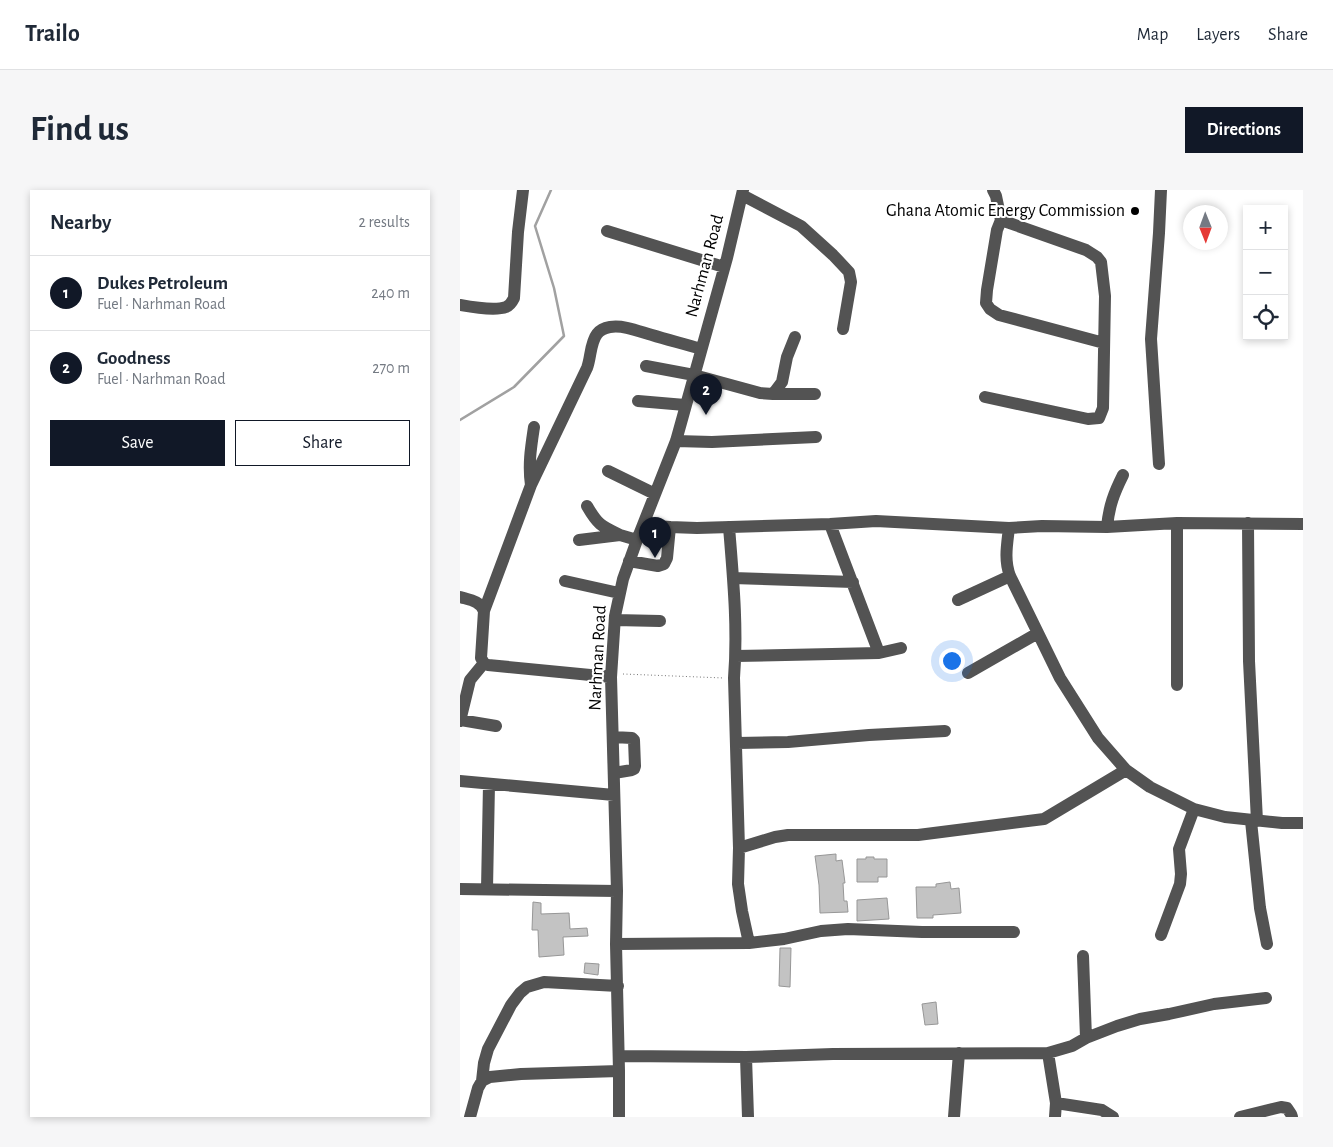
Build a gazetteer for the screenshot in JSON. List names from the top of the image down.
{
  "streets": {
    "street": ["Narhman Road"]
  },
  "places": ["Ghana Atomic Energy Commission"],
  "north": "bottom",
  "page": {
    "header": "Trailo",
    "nav": ["Map", "Layers", "Share"],
    "buttons": [
      "Directions",
      ["Save", "Share"]
    ],
    "title": "Find us",
    "heading": ["Nearby", "2 results"],
    "map_buttons": ["+", "−"],
    "list": [
      {
        "mark": "1",
        "name": "Dukes Petroleum",
        "note": "Fuel · Narhman Road",
        "value": "240 m"
      },
      {
        "mark": "2",
        "name": "Goodness",
        "note": "Fuel · Narhman Road",
        "value": "270 m"
      }
    ],
    "pins": ["2", "1"]
  }
}
